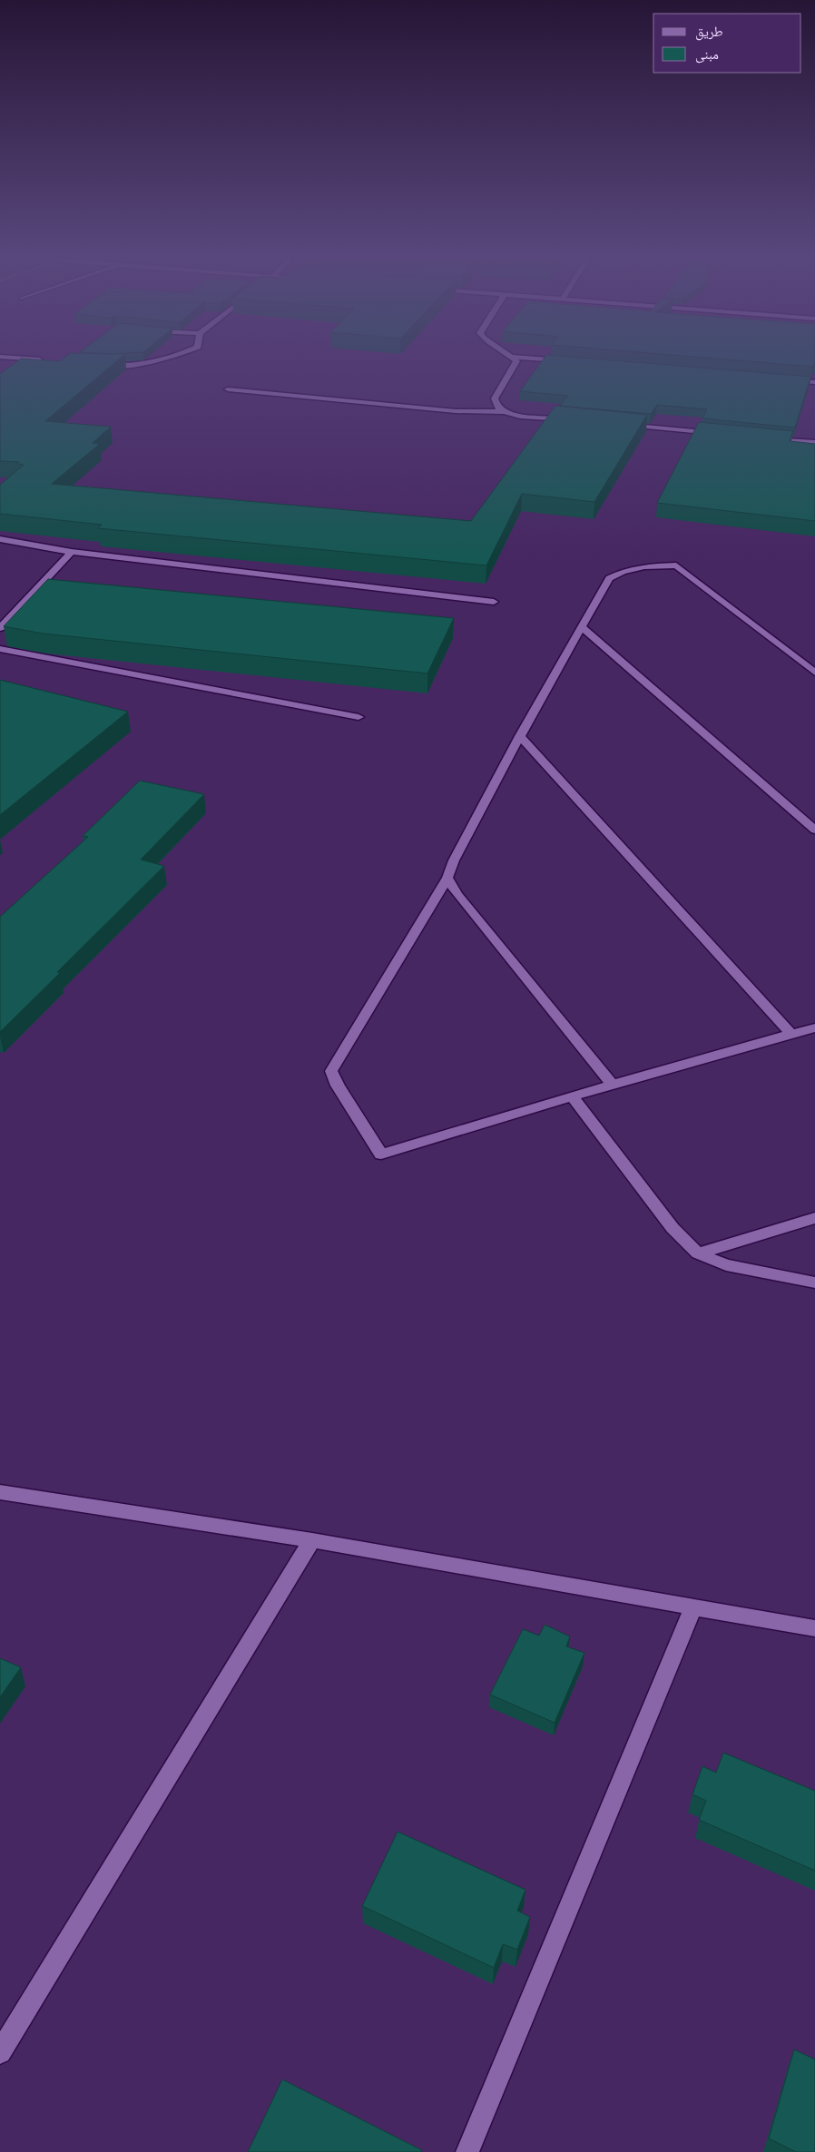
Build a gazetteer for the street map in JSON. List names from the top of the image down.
{
  "legend": ["طريق", "مبنى"]
}
